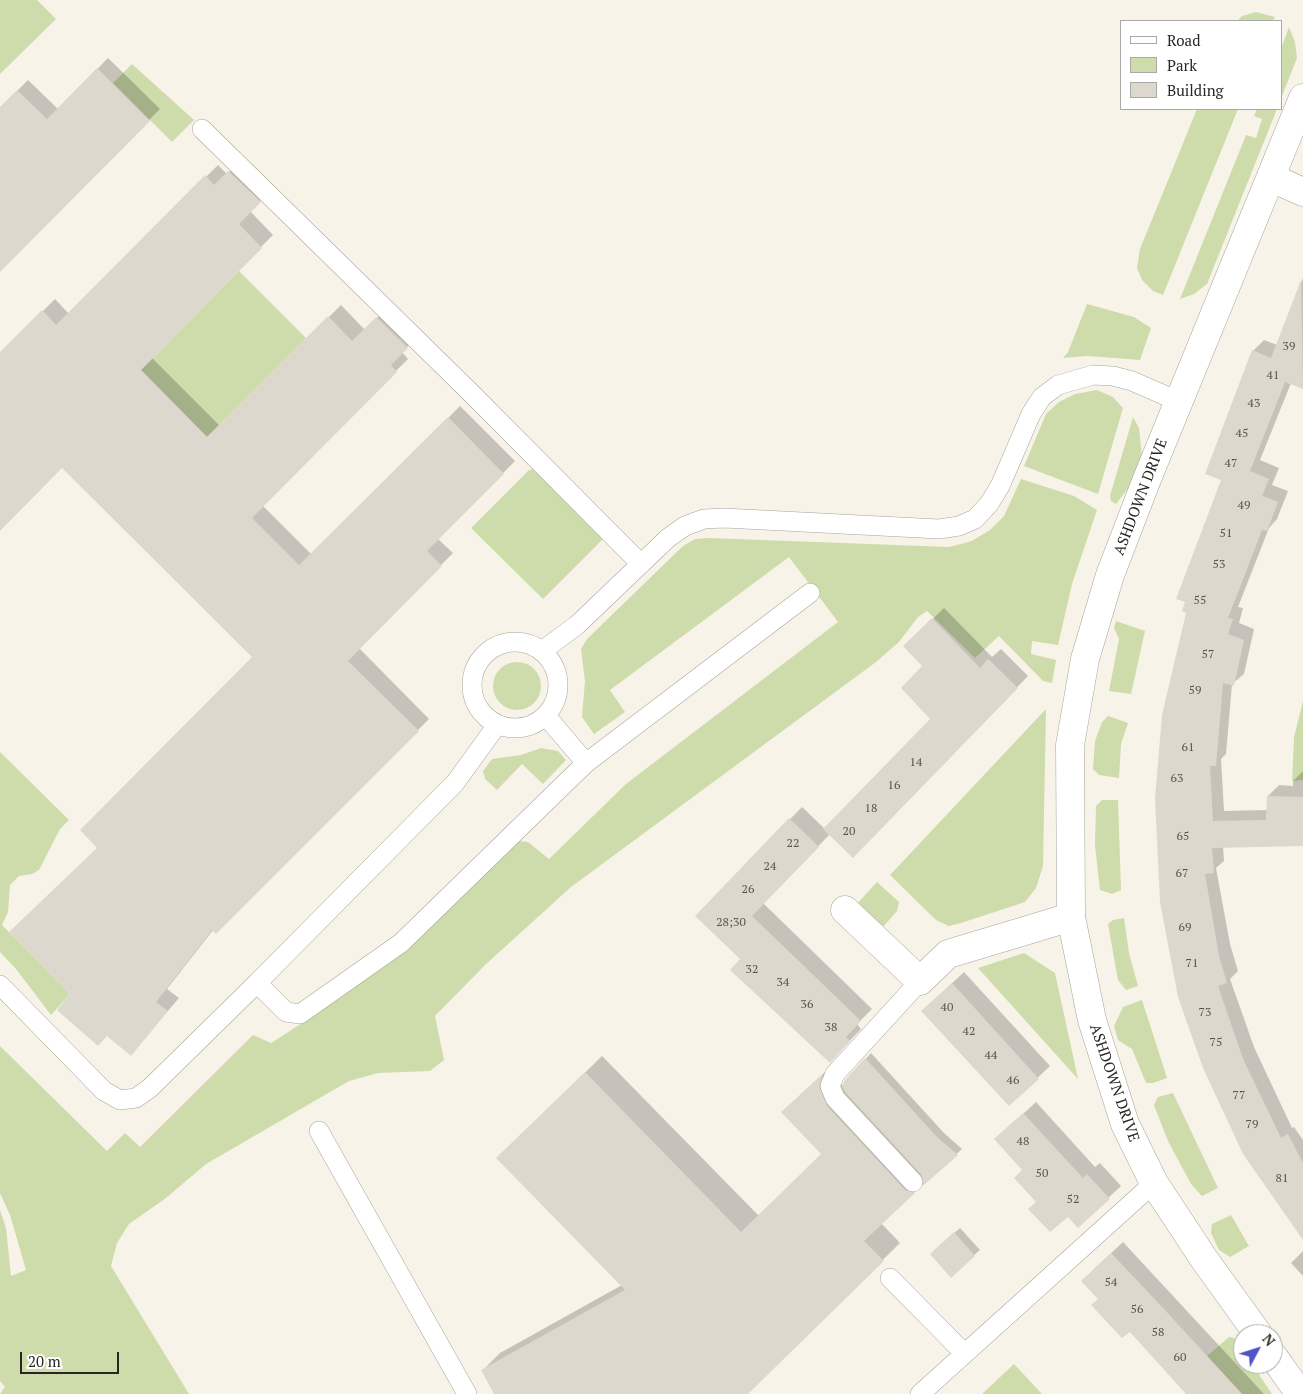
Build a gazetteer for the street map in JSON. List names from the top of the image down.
{
  "streets": {
    "street": ["ASHDOWN DRIVE"]
  },
  "house_numbers": [
    "39",
    "41",
    "43",
    "45",
    "47",
    "49",
    "51",
    "53",
    "55",
    "57",
    "59",
    "61",
    "14",
    "63",
    "16",
    "18",
    "20",
    "65",
    "22",
    "24",
    "67",
    "26",
    "28;30",
    "69",
    "71",
    "32",
    "34",
    "36",
    "40",
    "73",
    "38",
    "42",
    "75",
    "44",
    "46",
    "77",
    "79",
    "48",
    "50",
    "81",
    "52",
    "54",
    "56",
    "58",
    "60"
  ],
  "legend": ["Road", "Park", "Building"],
  "scale_bar": "20 m",
  "north": "top right"
}
